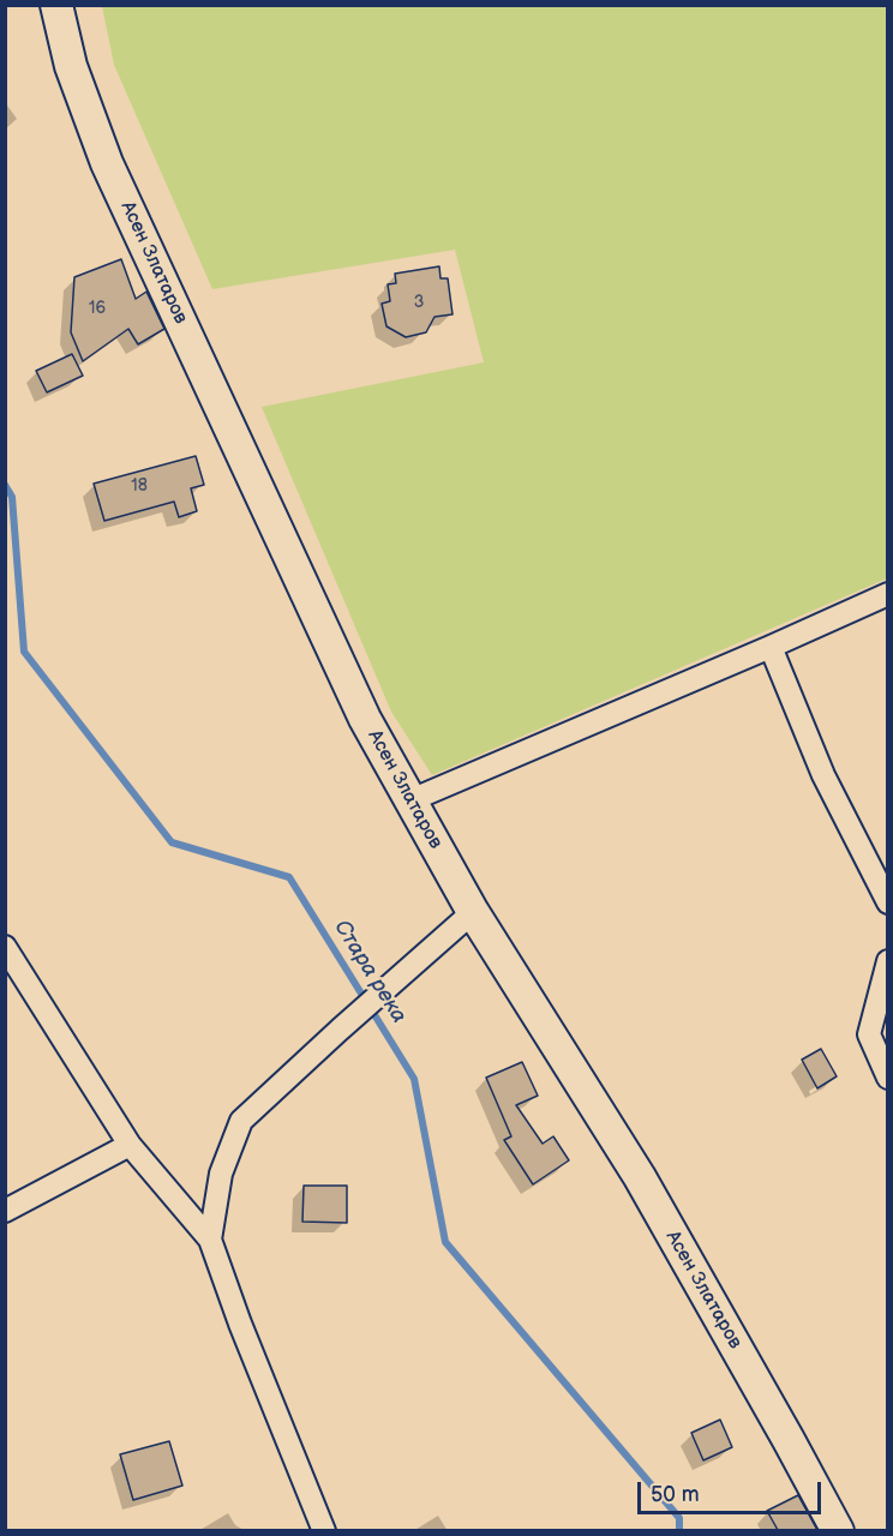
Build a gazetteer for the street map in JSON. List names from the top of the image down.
{
  "streets": {
    "street": ["Асен Златаров"]
  },
  "water": ["Стара река"],
  "house_numbers": ["3", "16", "18"],
  "scale_bar": "50 m"
}
